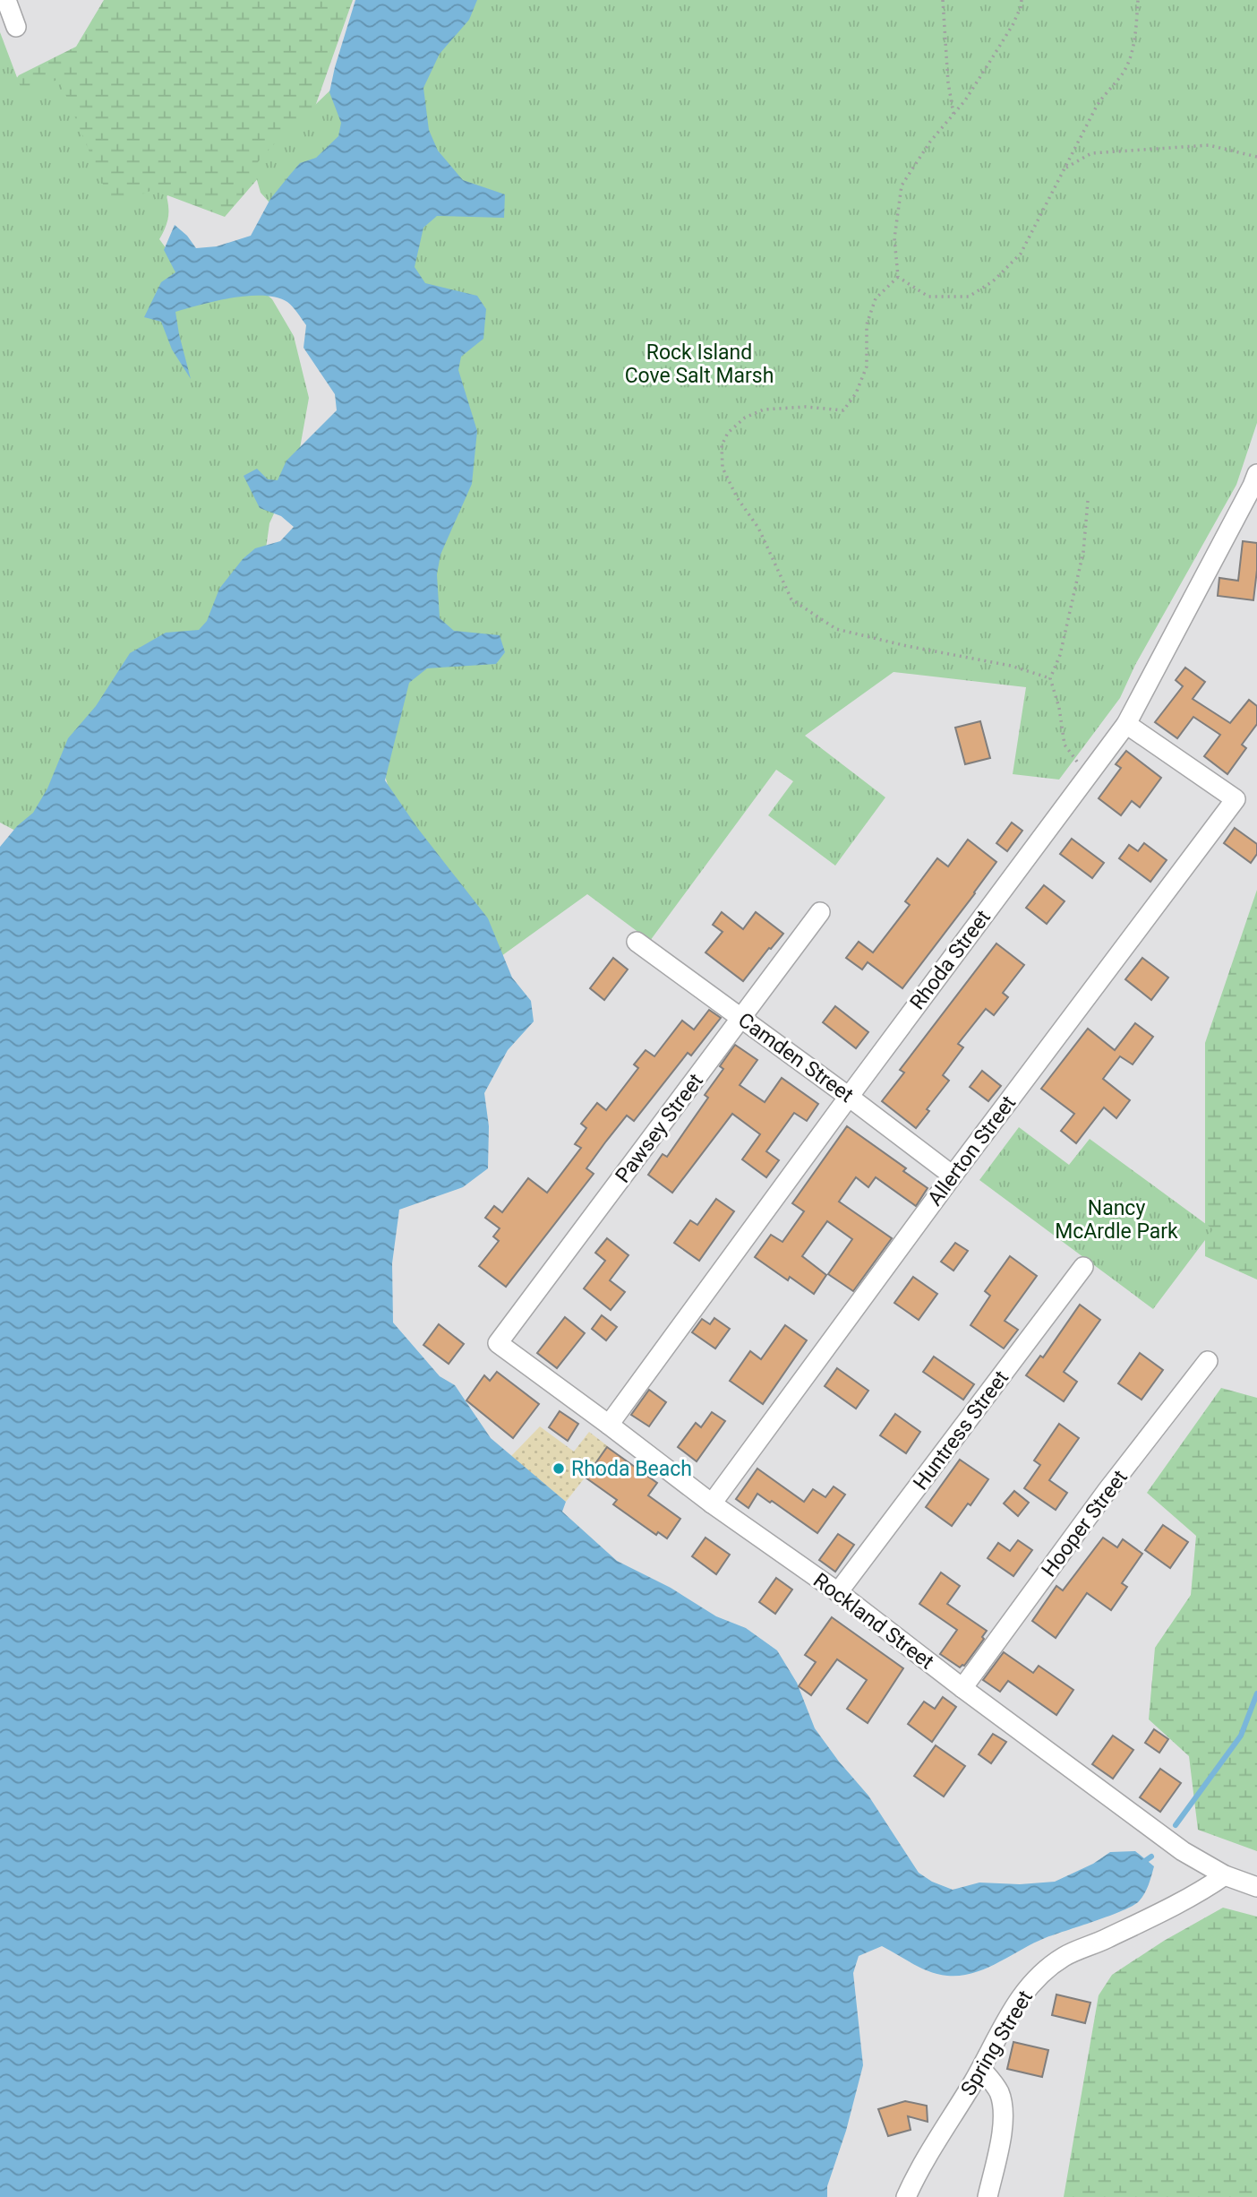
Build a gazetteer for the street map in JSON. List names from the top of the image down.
{
  "streets": {
    "street": [
      "Rhoda Street",
      "Camden Street",
      "Pawsey Street",
      "Allerton Street",
      "Huntress Street",
      "Hooper Street",
      "Rockland Street",
      "Spring Street"
    ]
  },
  "crossings": [
    ["Rhoda Street", "Camden Street"],
    ["Rhoda Street", "Allerton Street"],
    ["Rhoda Street", "Rockland Street"],
    ["Camden Street", "Pawsey Street"],
    ["Camden Street", "Allerton Street"],
    ["Pawsey Street", "Rockland Street"],
    ["Allerton Street", "Rockland Street"],
    ["Huntress Street", "Rockland Street"],
    ["Hooper Street", "Rockland Street"],
    ["Rockland Street", "Spring Street"]
  ],
  "parks": ["Rock Island Cove Salt Marsh", "Nancy McArdle Park"],
  "places": ["Rhoda Beach"]
}
